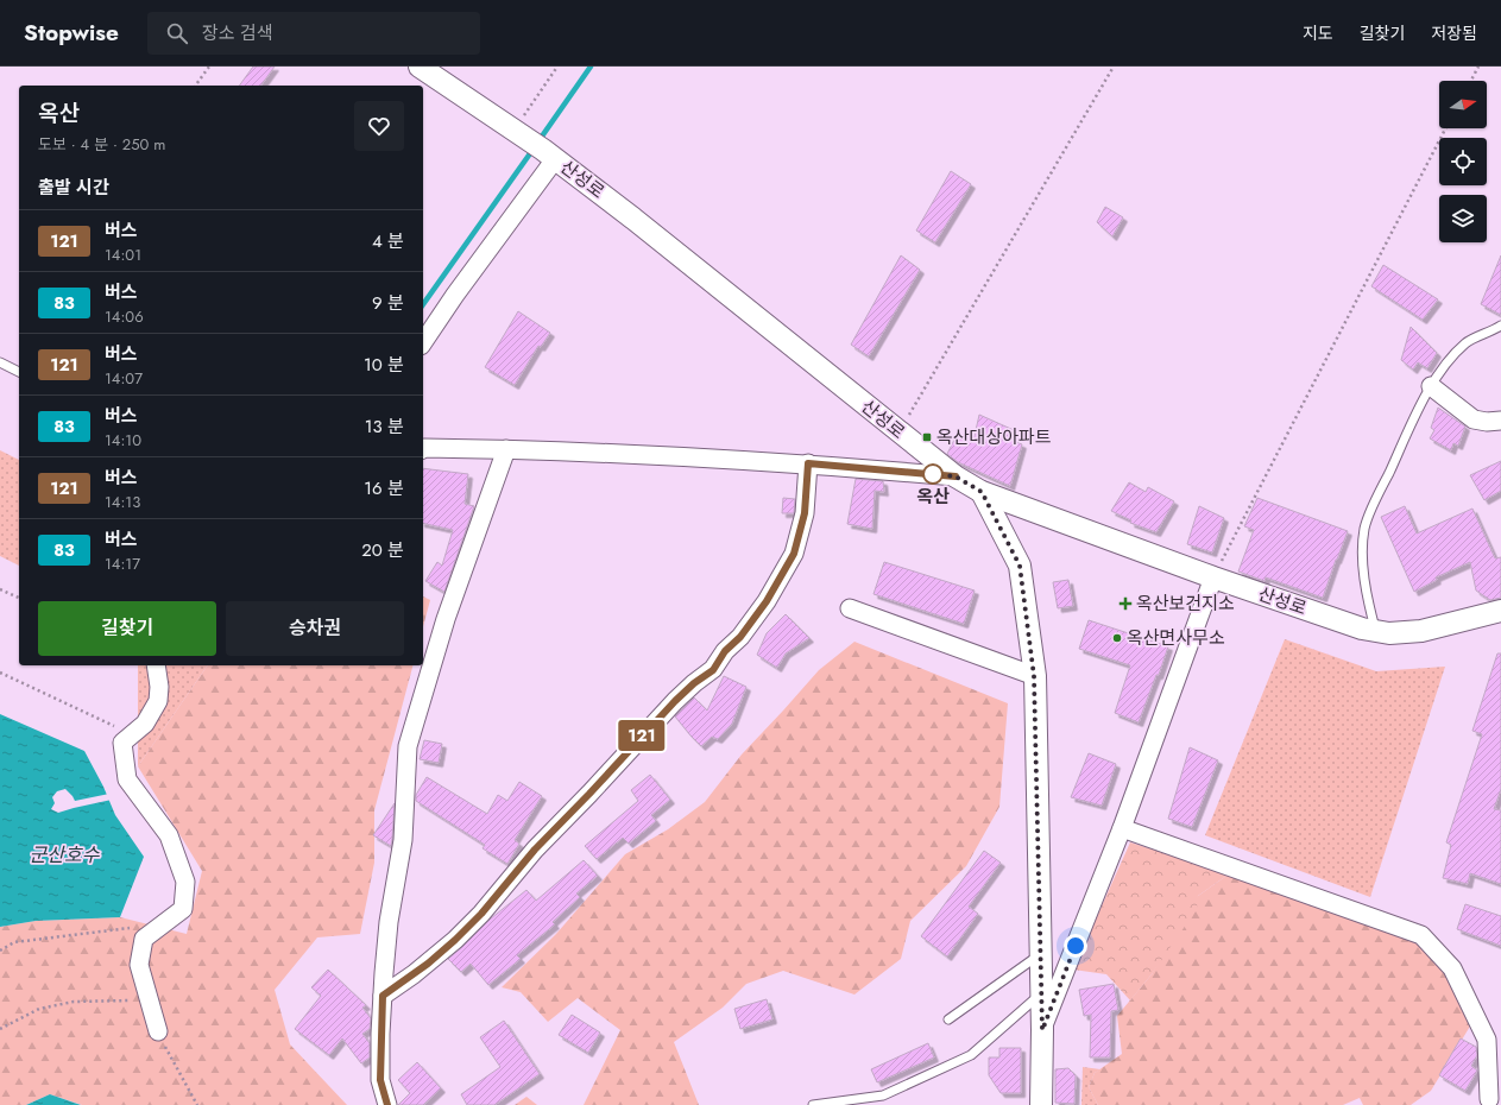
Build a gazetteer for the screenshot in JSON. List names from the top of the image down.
{
  "streets": {
    "street": ["산성로"]
  },
  "water": ["군산호수"],
  "places": {
    "transit": ["옥산대상아파트"],
    "other": ["옥산", "옥산면사무소"],
    "health": ["옥산보건지소"]
  },
  "lines": ["bus line 121"],
  "north": "right",
  "page": {
    "header": "Stopwise",
    "search": "장소 검색",
    "nav": ["지도", "길찾기", "저장됨"],
    "on_map": "121",
    "heading": [
      ["옥산", "도보 · 4 분 · 250 m"],
      "출발 시간"
    ],
    "list": [
      {
        "mark": "121",
        "name": "버스",
        "note": "14:01",
        "value": "4 분"
      },
      {
        "mark": "83",
        "name": "버스",
        "note": "14:06",
        "value": "9 분"
      },
      {
        "mark": "121",
        "name": "버스",
        "note": "14:07",
        "value": "10 분"
      },
      {
        "mark": "83",
        "name": "버스",
        "note": "14:10",
        "value": "13 분"
      },
      {
        "mark": "121",
        "name": "버스",
        "note": "14:13",
        "value": "16 분"
      },
      {
        "mark": "83",
        "name": "버스",
        "note": "14:17",
        "value": "20 분"
      }
    ],
    "buttons": ["길찾기", "승차권"]
  }
}
